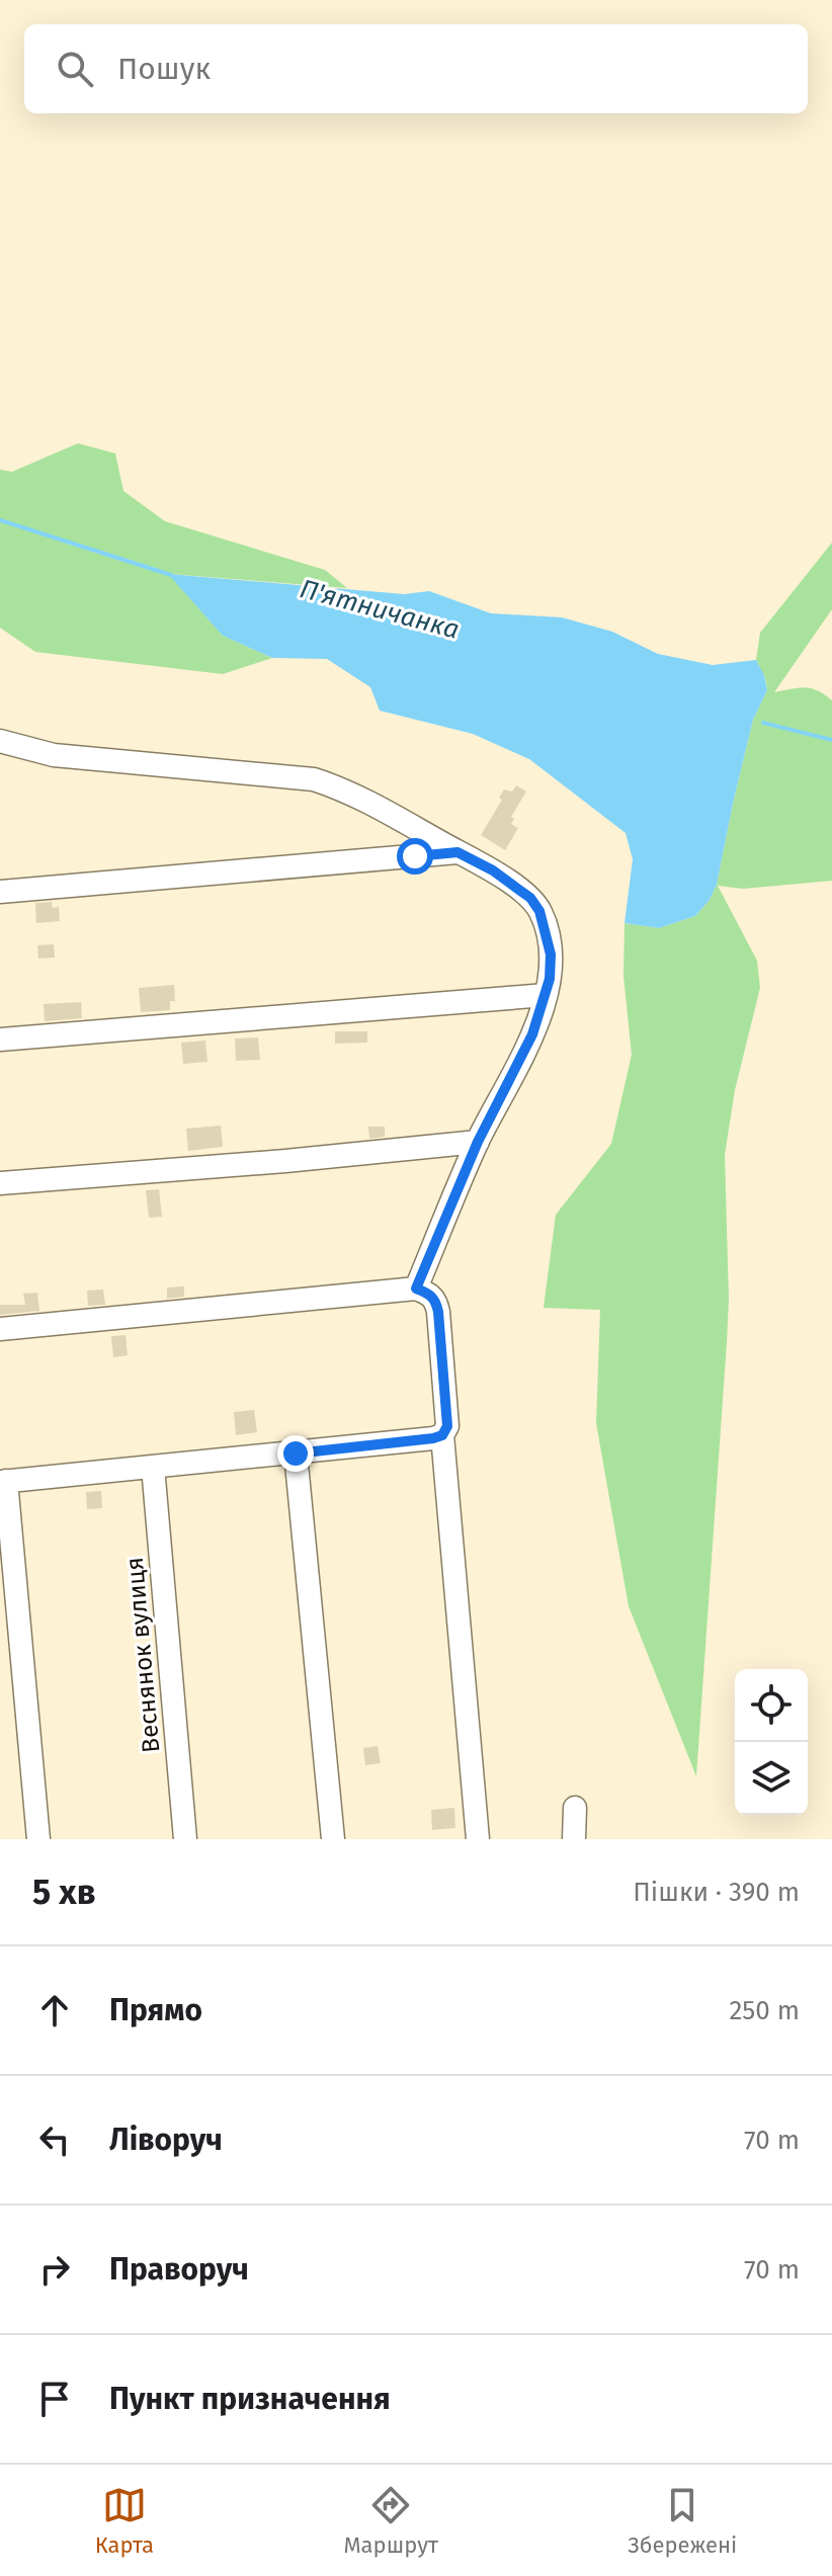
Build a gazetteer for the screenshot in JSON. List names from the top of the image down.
{
  "streets": {
    "street": ["Веснянок вулиця"]
  },
  "water": ["П'ятничанка"],
  "page": {
    "search": "Пошук",
    "heading": ["5 хв", "Пішки · 390 m"],
    "list": [
      ["Прямо", "250 m"],
      ["Ліворуч", "70 m"],
      ["Праворуч", "70 m"],
      "Пункт призначення"
    ],
    "nav": ["Карта", "Маршрут", "Збережені"]
  }
}
